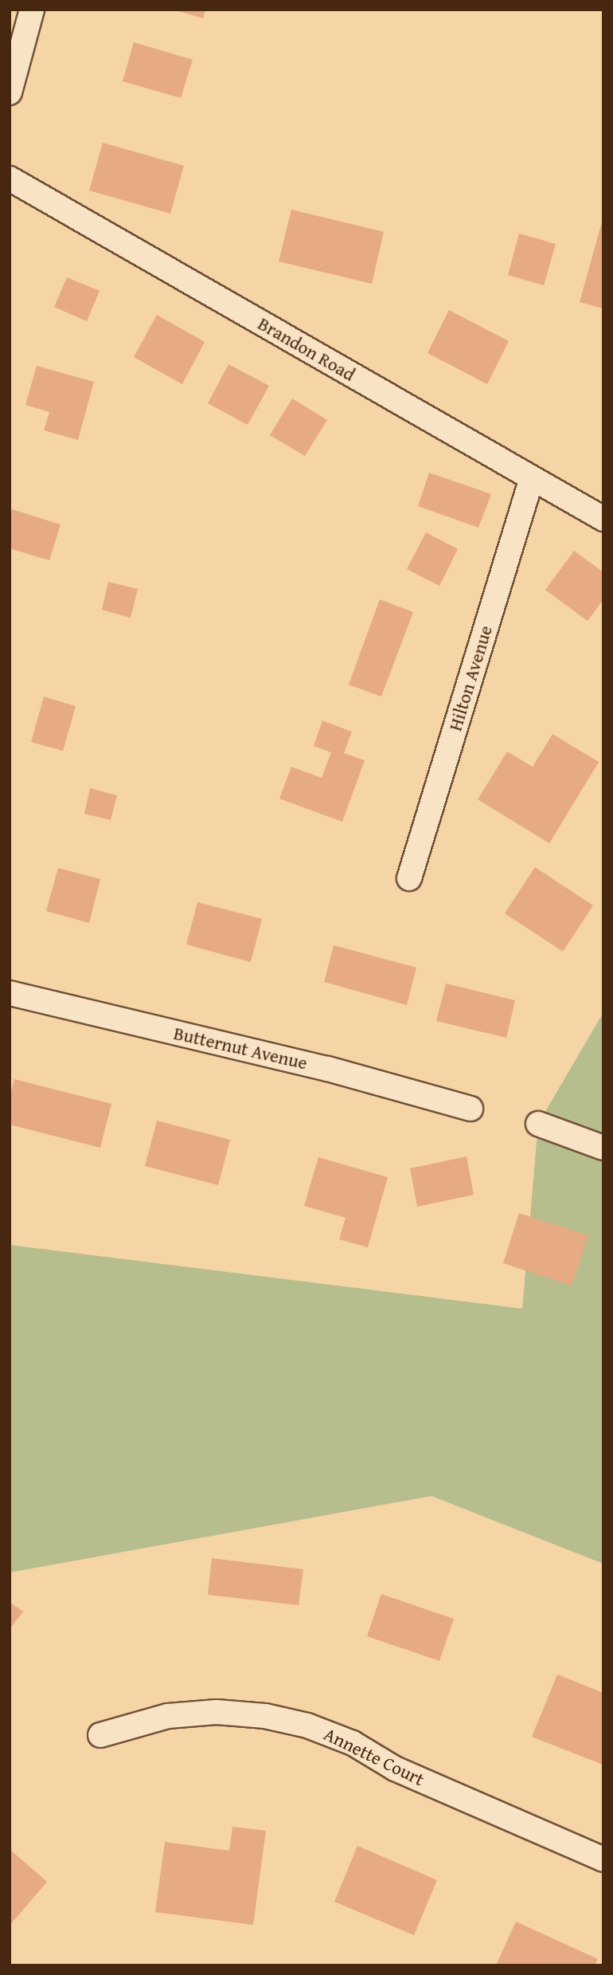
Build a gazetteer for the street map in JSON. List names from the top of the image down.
{
  "streets": {
    "street": [
      "Brandon Road",
      "Hilton Avenue",
      "Butternut Avenue",
      "Annette Court"
    ]
  },
  "crossings": [
    ["Brandon Road", "Hilton Avenue"]
  ]
}
